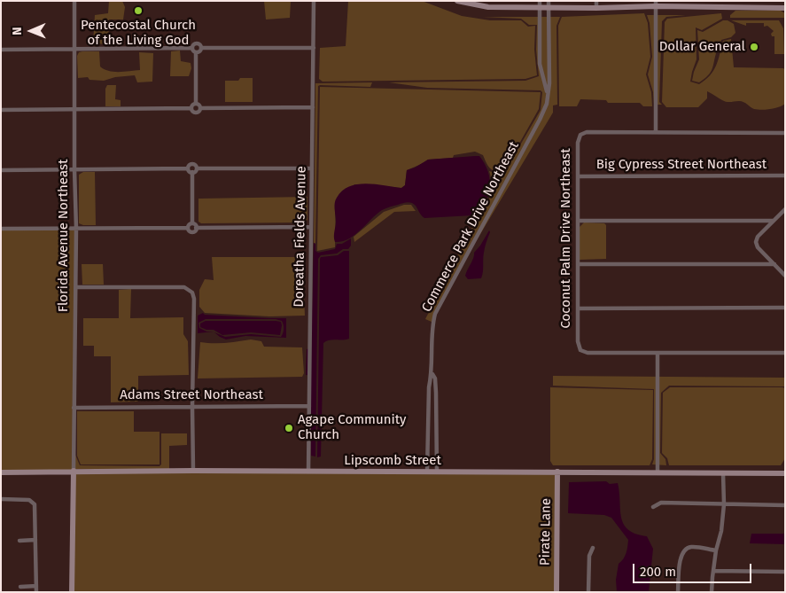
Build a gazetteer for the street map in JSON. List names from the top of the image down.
{
  "streets": {
    "street": [
      "Big Cypress Street Northeast",
      "Commerce Park Drive Northeast",
      "Florida Avenue Northeast",
      "Doreatha Fields Avenue",
      "Coconut Palm Drive Northeast",
      "Adams Street Northeast",
      "Lipscomb Street",
      "Pirate Lane"
    ]
  },
  "crossings": [
    ["Big Cypress Street Northeast", "Coconut Palm Drive Northeast"],
    ["Commerce Park Drive Northeast", "Lipscomb Street"],
    ["Florida Avenue Northeast", "Adams Street Northeast"],
    ["Florida Avenue Northeast", "Lipscomb Street"],
    ["Doreatha Fields Avenue", "Adams Street Northeast"],
    ["Doreatha Fields Avenue", "Lipscomb Street"],
    ["Lipscomb Street", "Pirate Lane"]
  ],
  "places": ["Pentecostal Church of the Living God", "Dollar General", "Agape Community Church"],
  "scale_bar": "200 m",
  "north": "left"
}
